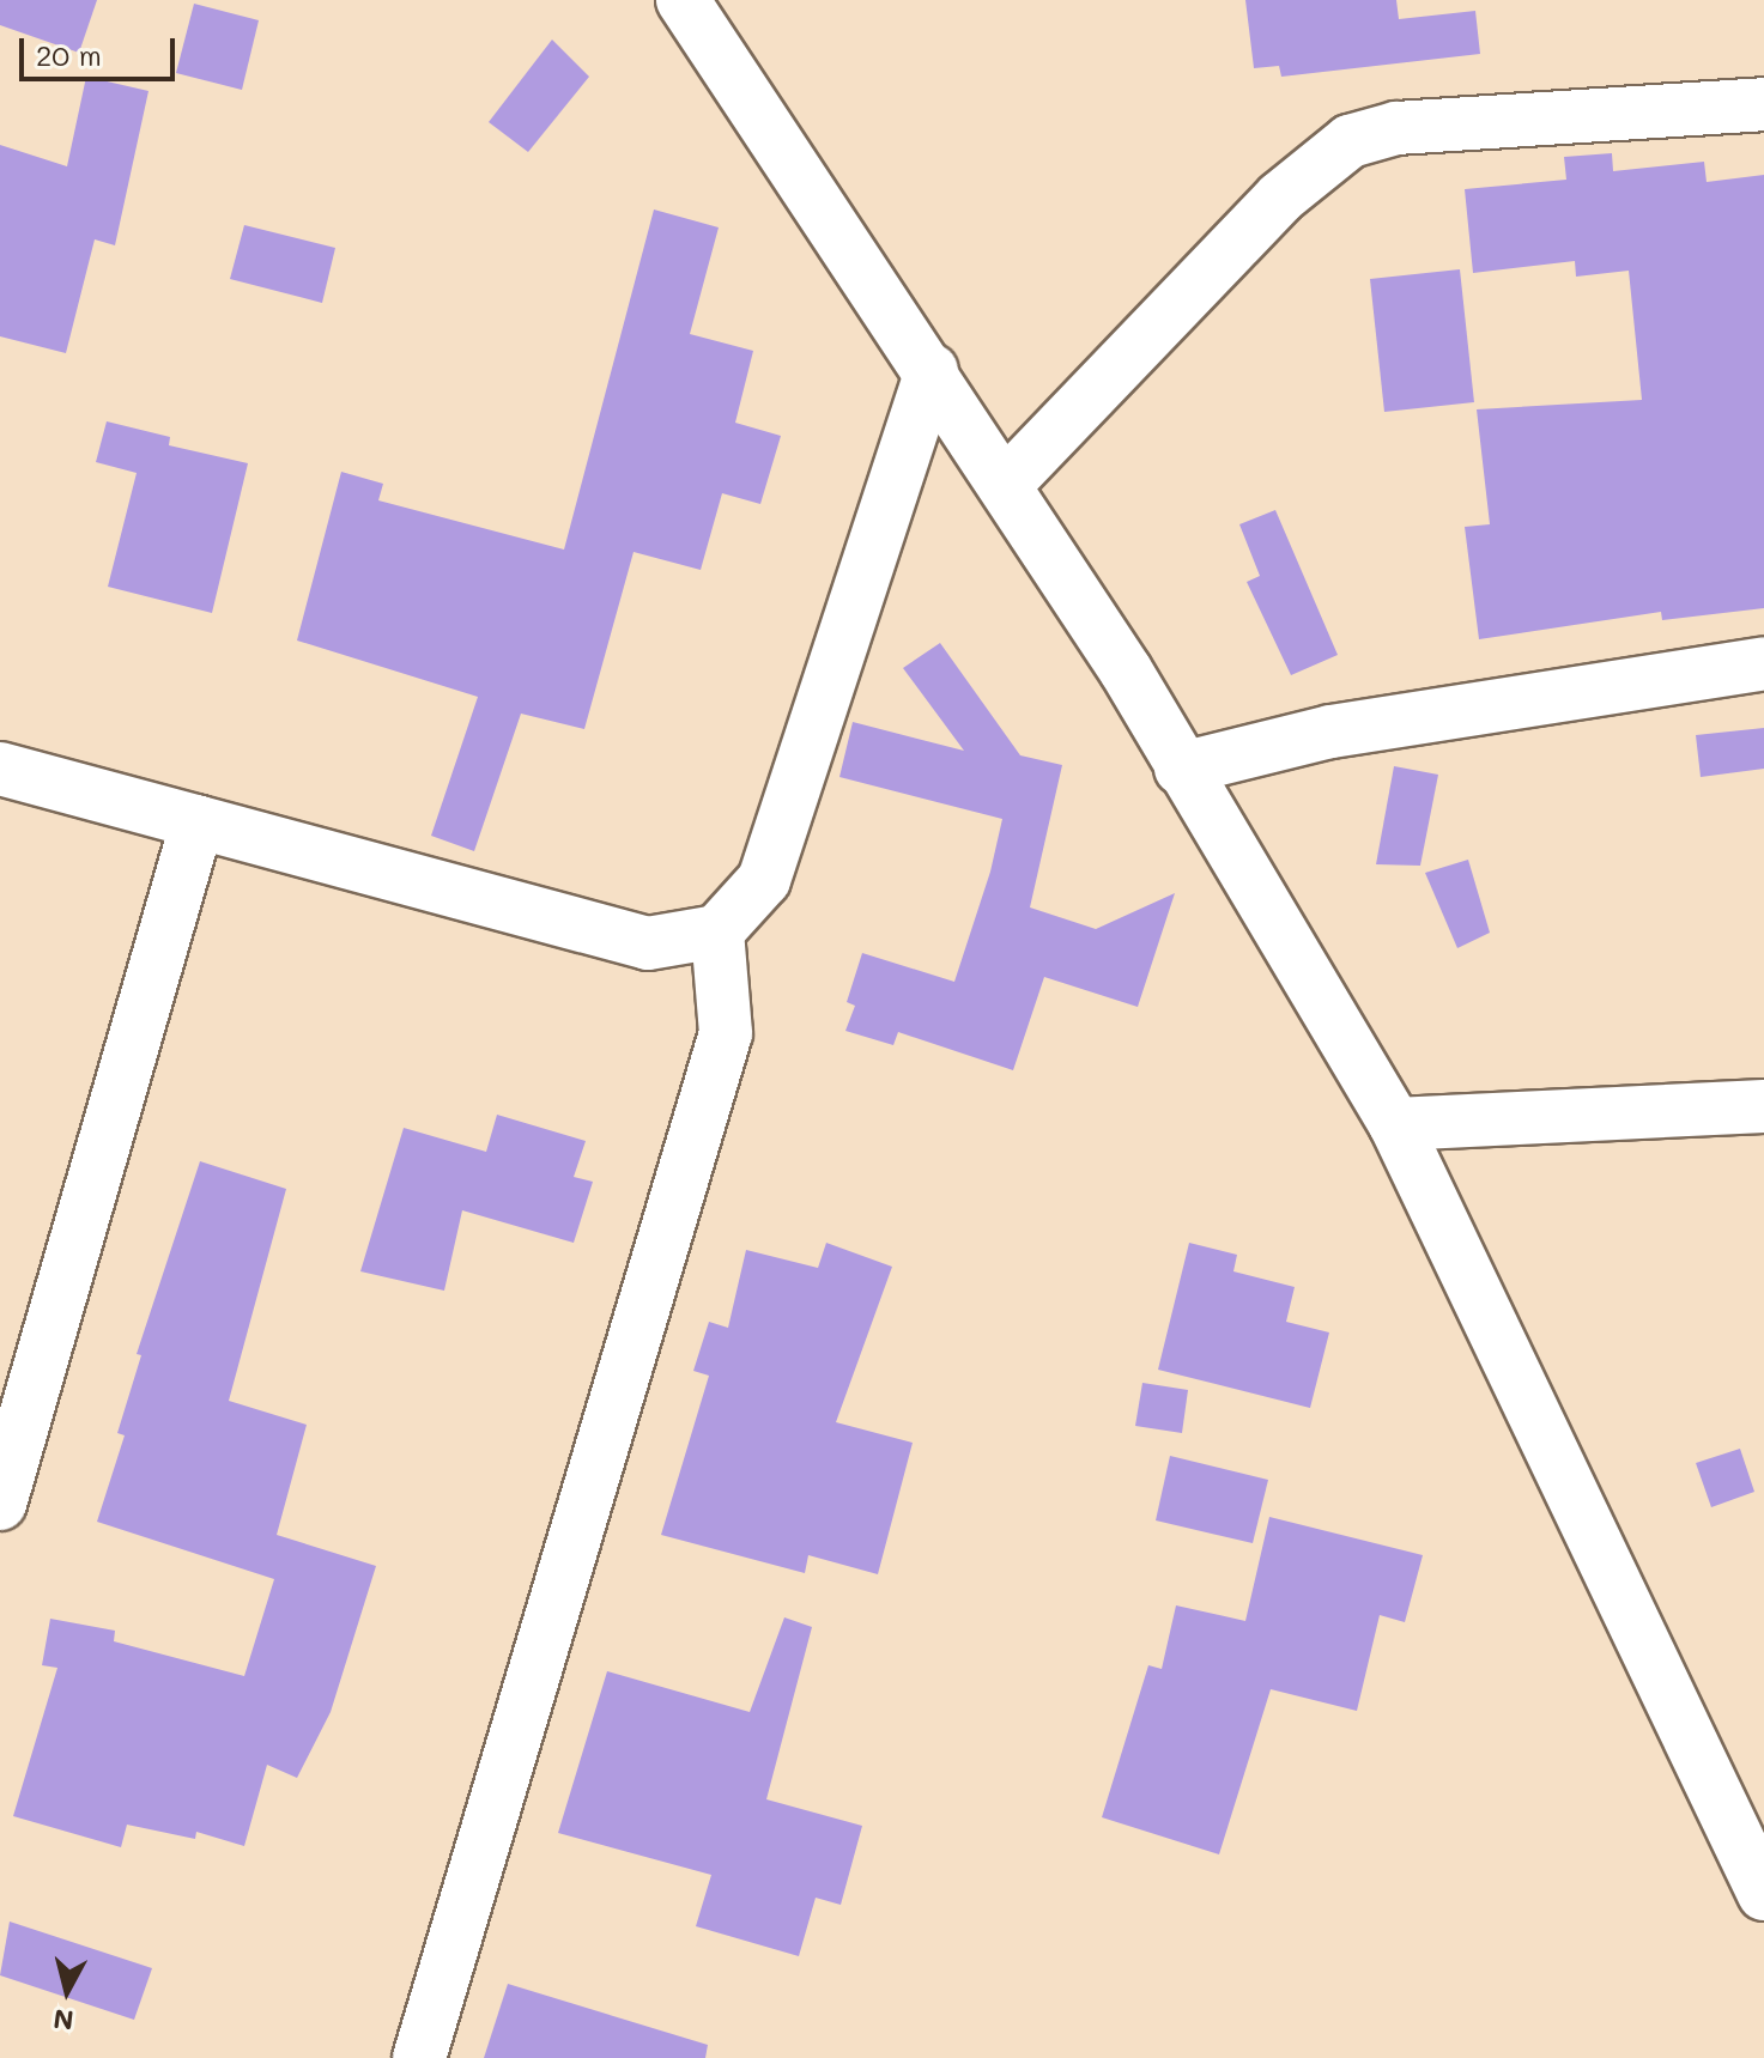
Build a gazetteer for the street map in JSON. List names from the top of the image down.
{
  "scale_bar": "20 m",
  "north": "bottom"
}
